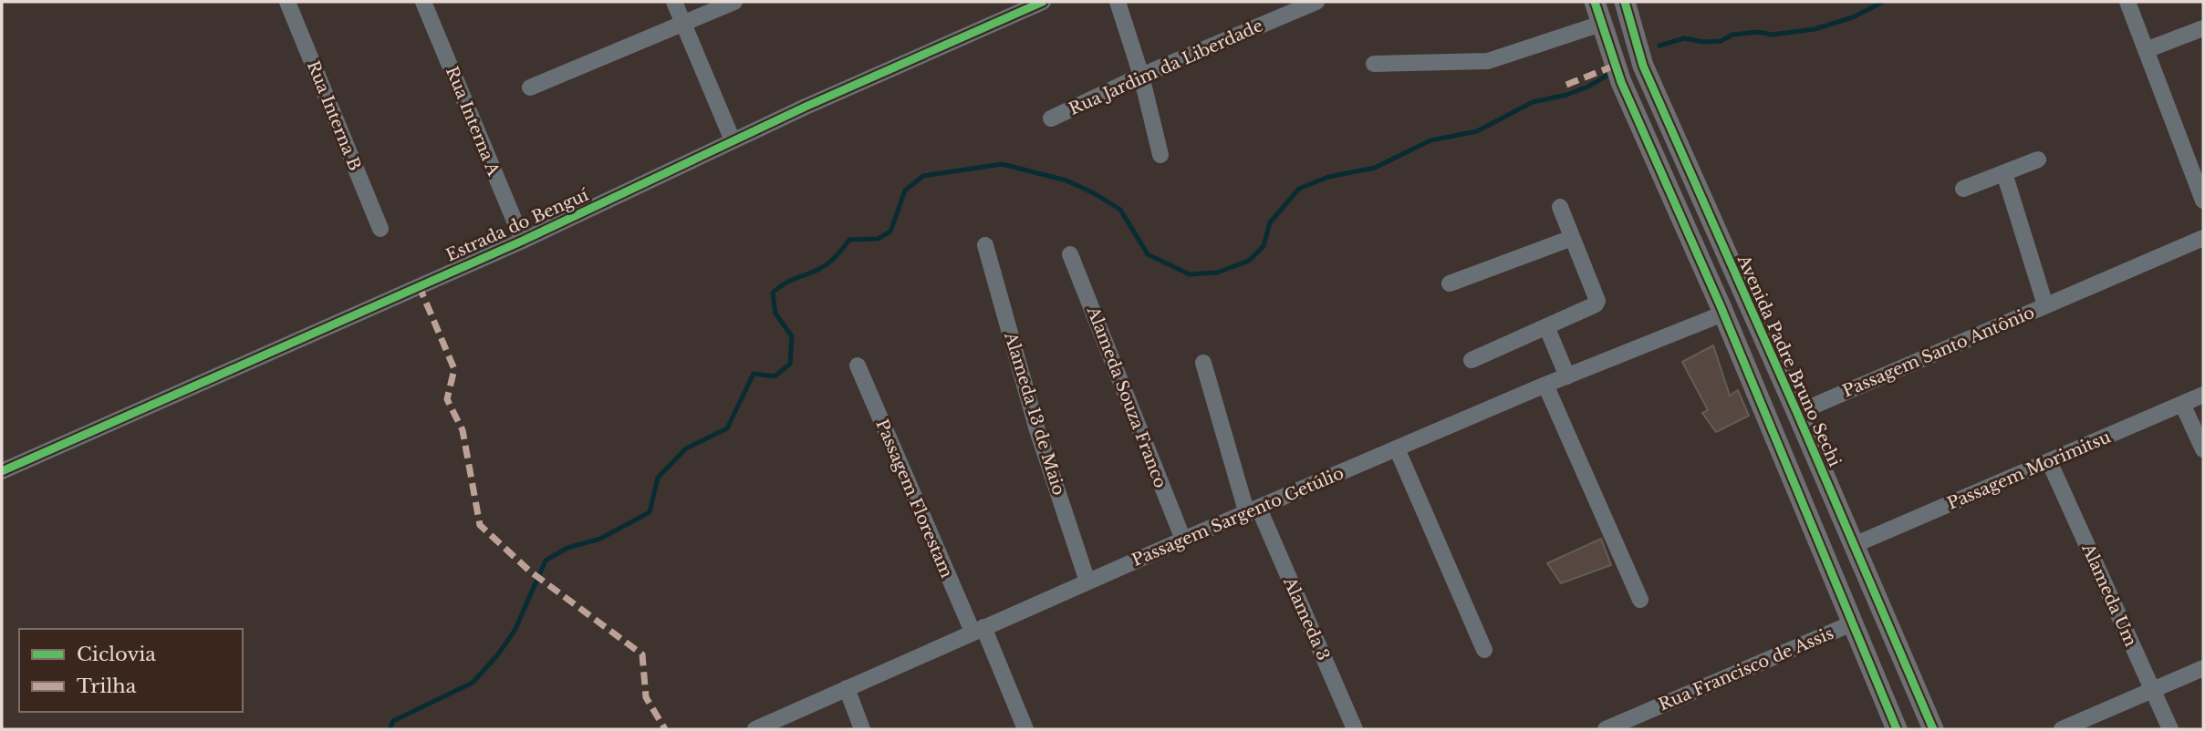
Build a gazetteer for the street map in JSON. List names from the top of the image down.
{
  "streets": {
    "main road": ["Avenida Padre Bruno Sechi"],
    "street": [
      "Rua Jardim da Liberdade",
      "Rua Interna B",
      "Rua Interna A",
      "Estrada do Benguí",
      "Passagem Santo Antônio",
      "Alameda Souza Franco",
      "Alameda 13 de Maio",
      "Passagem Morimitsu",
      "Passagem Florestam",
      "Passagem Sargento Getúlio",
      "Alameda Um",
      "Alameda 3",
      "Rua Francisco de Assis"
    ]
  },
  "crossings": [
    ["Rua Interna A", "Estrada do Benguí"],
    ["Passagem Santo Antônio", "Avenida Padre Bruno Sechi"],
    ["Avenida Padre Bruno Sechi", "Passagem Morimitsu"],
    ["Alameda Souza Franco", "Passagem Sargento Getúlio"],
    ["Alameda 13 de Maio", "Passagem Sargento Getúlio"],
    ["Passagem Morimitsu", "Alameda Um"],
    ["Passagem Florestam", "Passagem Sargento Getúlio"],
    ["Passagem Sargento Getúlio", "Alameda 3"]
  ],
  "legend": ["Ciclovia", "Trilha"]
}
